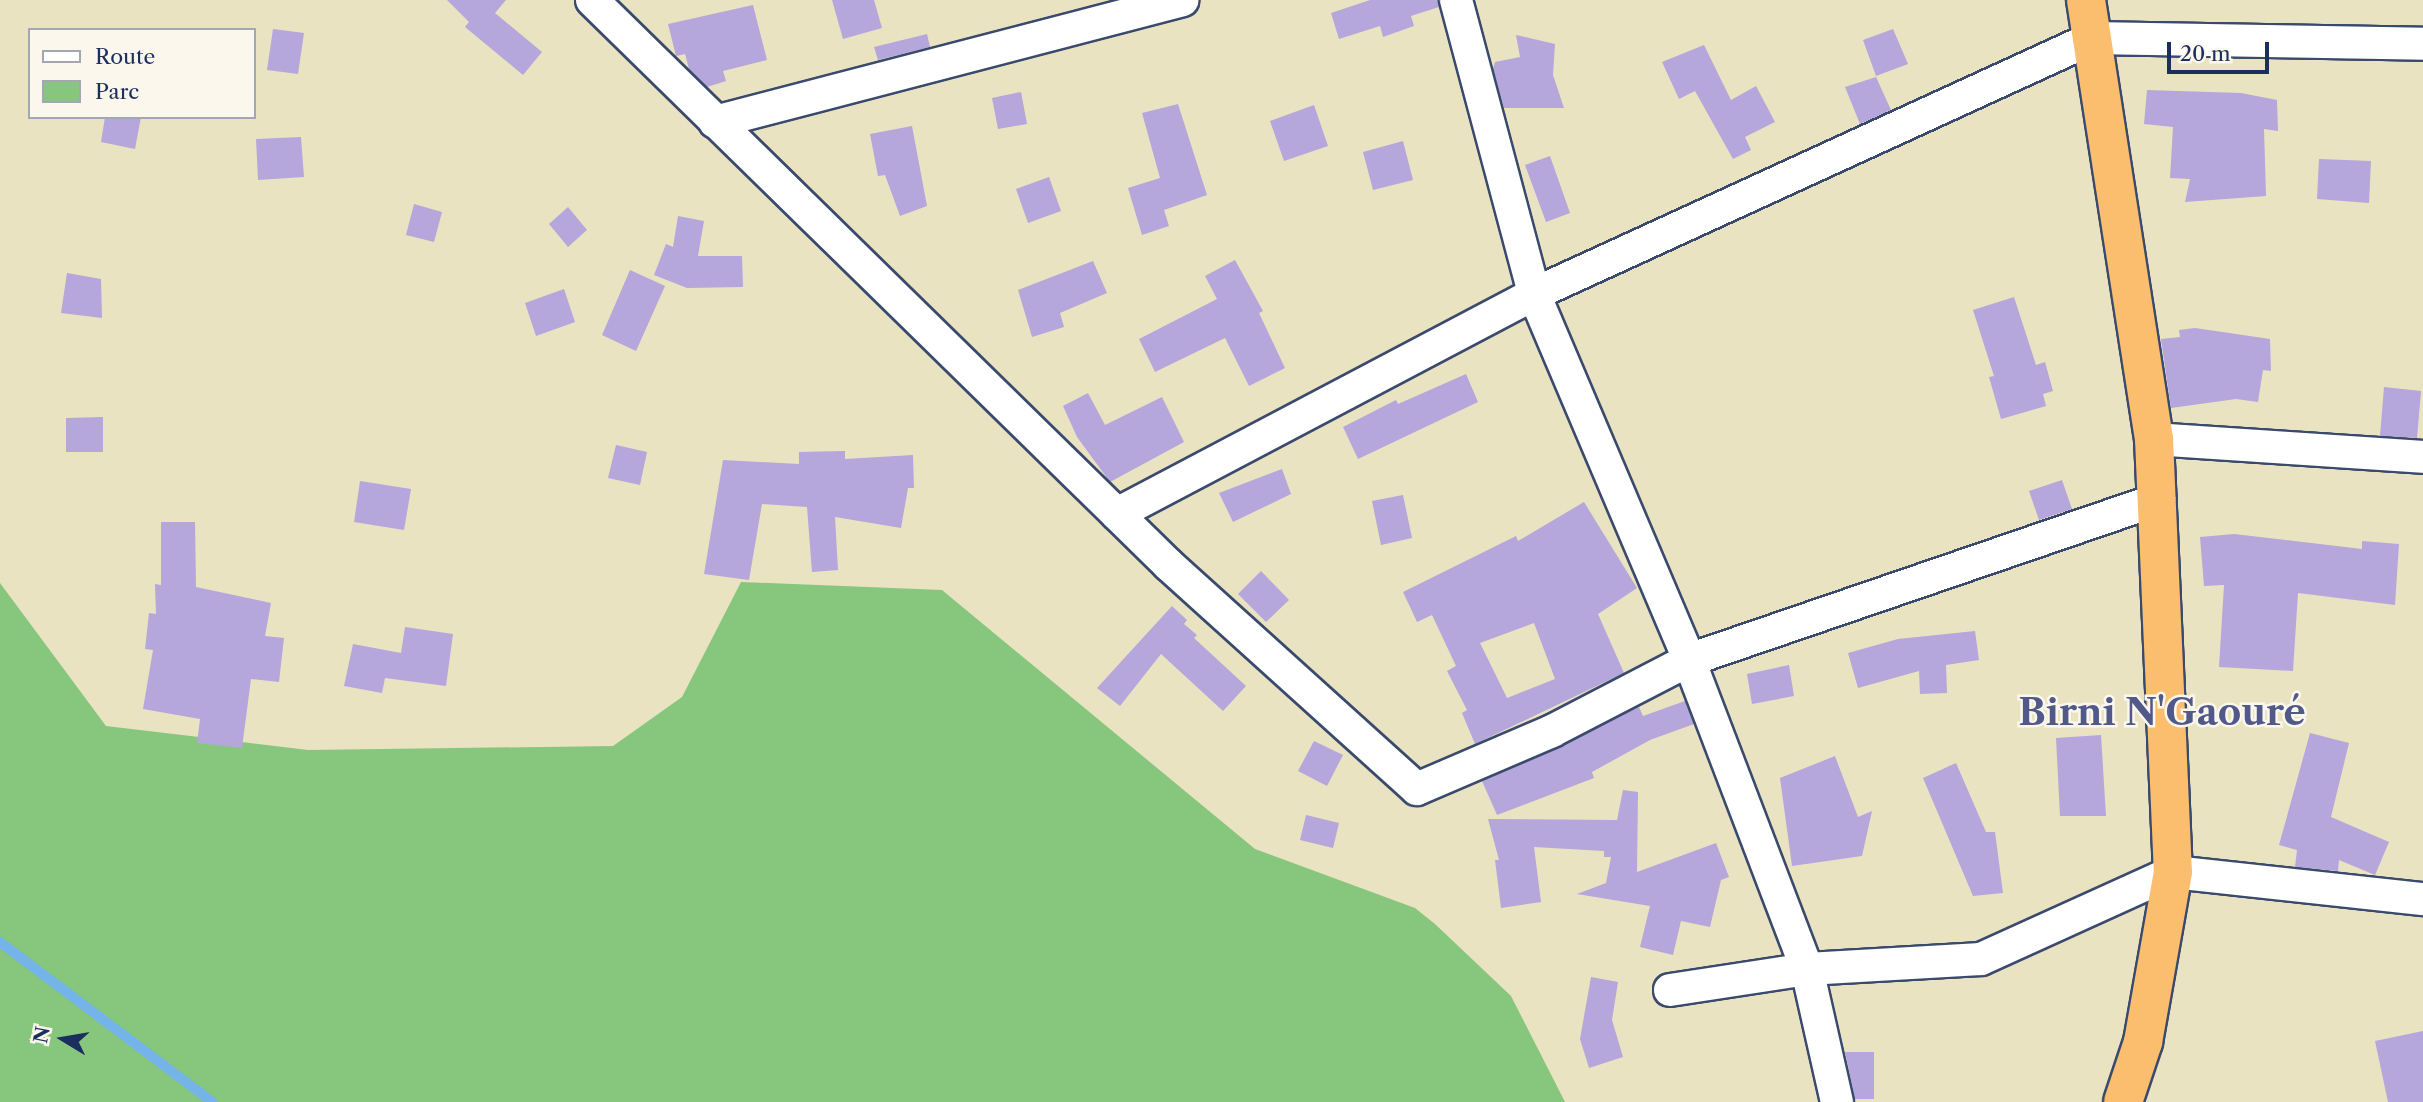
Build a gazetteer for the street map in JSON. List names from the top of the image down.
{
  "districts": ["Birni N'Gaouré"],
  "legend": ["Route", "Parc"],
  "scale_bar": "20 m",
  "north": "left"
}
